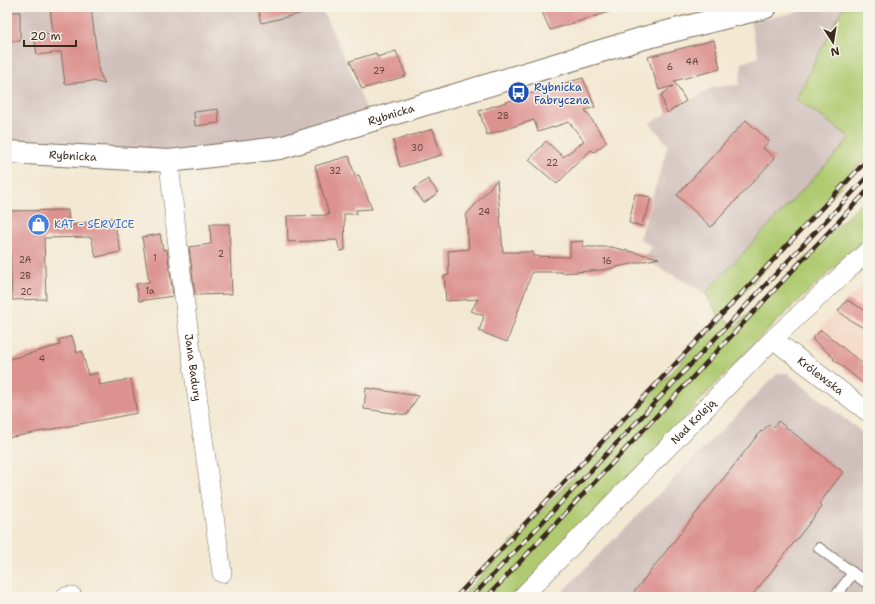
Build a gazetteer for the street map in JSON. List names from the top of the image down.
{
  "streets": {
    "street": [
      "Rybnicka",
      "Jana Badury",
      "Królewska",
      "Nad Koleją"
    ]
  },
  "crossings": [
    ["Rybnicka", "Jana Badury"],
    ["Królewska", "Nad Koleją"]
  ],
  "places": {
    "bus stop": ["Rybnicka Fabryczna"],
    "shop": ["KAT - SERVICE"]
  },
  "house_numbers": [
    "4A",
    "6",
    "27",
    "28",
    "30",
    "22",
    "32",
    "24",
    "2",
    "1",
    "2A",
    "16",
    "2B",
    "1a",
    "2C",
    "4"
  ],
  "scale_bar": "20 m",
  "north": "bottom"
}
